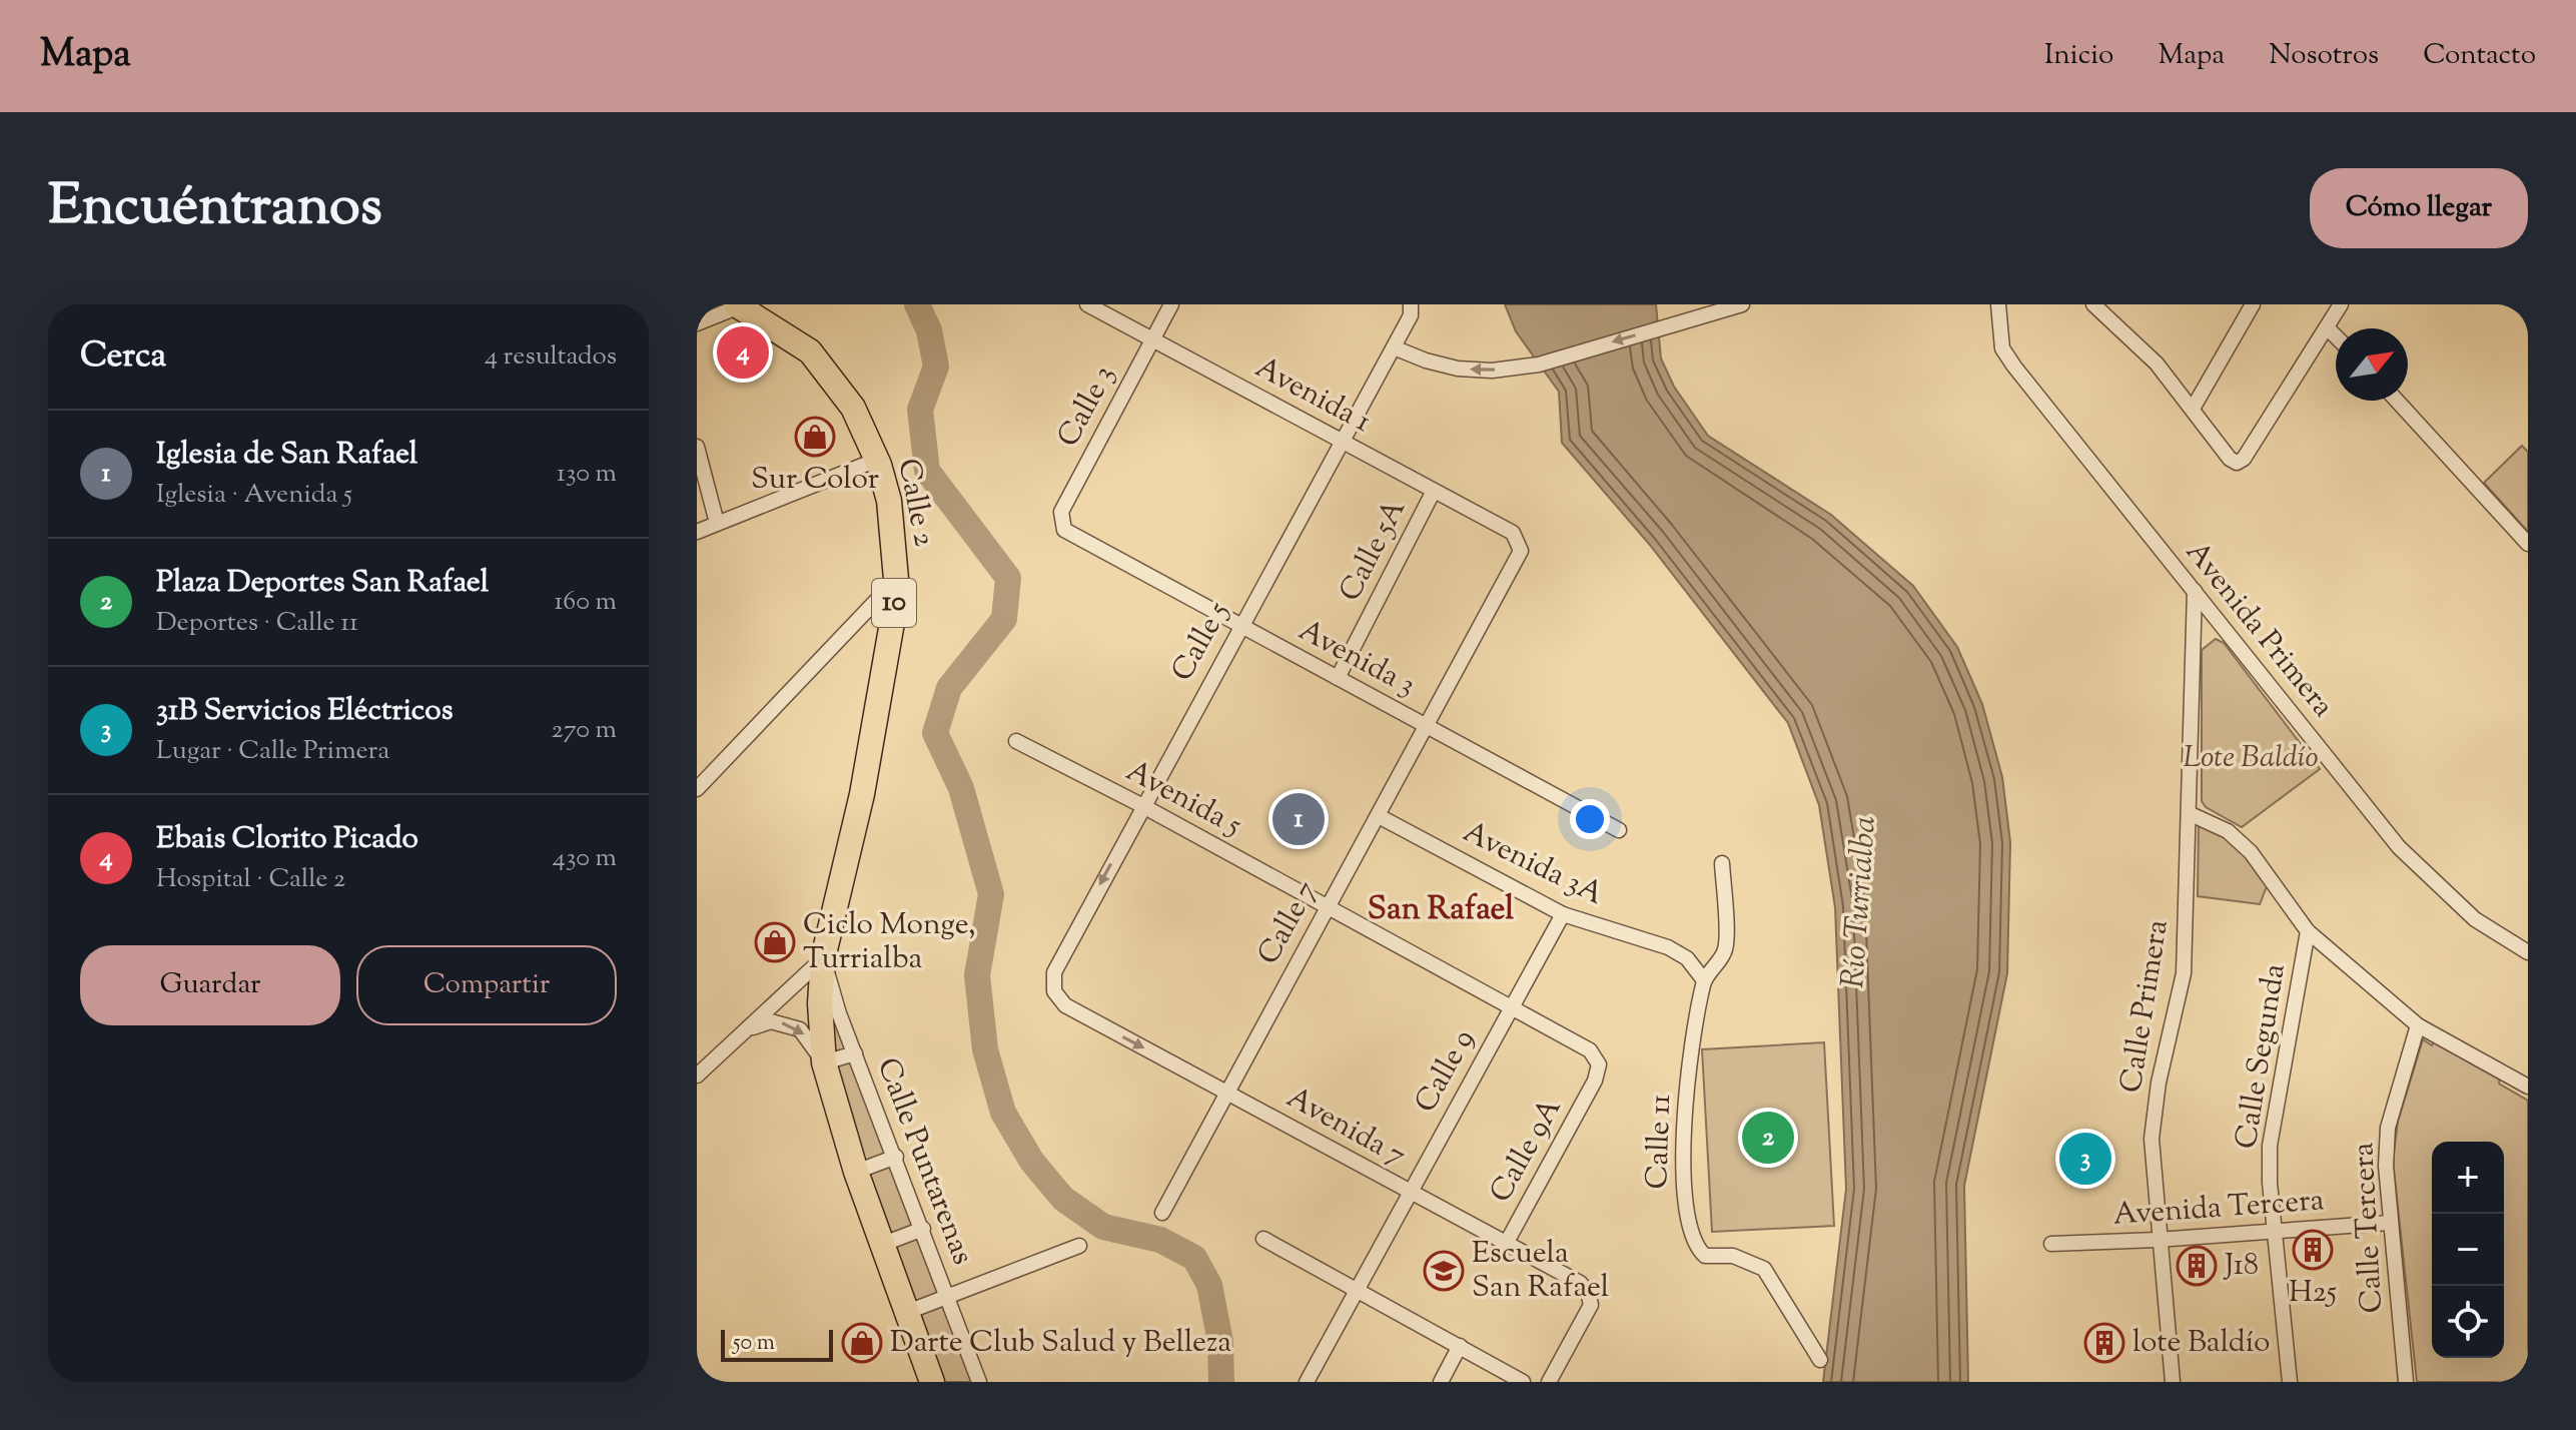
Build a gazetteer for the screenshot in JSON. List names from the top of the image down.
{
  "streets": {
    "main road": ["Calle 2", "10"],
    "street": [
      "Avenida 1",
      "Calle 3",
      "Calle 5A",
      "Avenida Primera",
      "Calle 5",
      "Avenida 3",
      "Avenida 5",
      "Avenida 3A",
      "Calle 7",
      "Calle Primera",
      "Calle Segunda",
      "Calle 9",
      "Avenida 7",
      "Calle 11",
      "Calle 9A",
      "Calle Puntarenas",
      "Avenida Tercera",
      "Calle Tercera"
    ]
  },
  "crossings": [
    ["Avenida 1", "Calle 3"],
    ["Avenida 1", "Calle 5A"],
    ["Avenida 1", "Calle 5"],
    ["Avenida 1", "Calle 7"],
    ["Calle 3", "Avenida 3"],
    ["Calle 2", "10"],
    ["Calle 2", "Calle Puntarenas"],
    ["Calle 5A", "Avenida 3"],
    ["10", "Calle Puntarenas"],
    ["Avenida Primera", "Calle Primera"],
    ["Calle 5", "Avenida 3"],
    ["Calle 5", "Avenida 5"],
    ["Calle 5", "Avenida 7"],
    ["Avenida 3", "Calle 7"],
    ["Avenida 5", "Calle 7"],
    ["Avenida 5", "Calle 9"],
    ["Avenida 5", "Calle 9A"],
    ["Avenida 3A", "Calle 7"],
    ["Avenida 3A", "Calle 9"],
    ["Avenida 3A", "Calle 11"],
    ["Calle 7", "Avenida 7"],
    ["Calle Primera", "Avenida Tercera"],
    ["Calle Segunda", "Avenida Tercera"],
    ["Calle 9", "Avenida 7"],
    ["Avenida 7", "Calle 9A"],
    ["Avenida Tercera", "Calle Tercera"]
  ],
  "districts": ["San Rafael"],
  "water": ["Río Turrialba"],
  "parks": ["Lote Baldío"],
  "places": {
    "shop": ["Sur Color", "Ciclo Monge, Turrialba", "Darte Club Salud y Belleza"],
    "building": ["H25", "J18", "lote Baldío"],
    "school or university": ["Escuela San Rafael"]
  },
  "scale_bar": "50 m",
  "north": "top right",
  "page": {
    "header": "Mapa",
    "nav": [
      "Inicio",
      "Mapa",
      "Nosotros",
      "Contacto"
    ],
    "title": "Encuéntranos",
    "buttons": [
      "Cómo llegar",
      ["Guardar", "Compartir"]
    ],
    "heading": ["Cerca", "4 resultados"],
    "pins": [
      "4",
      "1",
      "2",
      "3"
    ],
    "list": [
      {
        "mark": "1",
        "name": "Iglesia de San Rafael",
        "note": "Iglesia · Avenida 5",
        "value": "130 m"
      },
      {
        "mark": "2",
        "name": "Plaza Deportes San Rafael",
        "note": "Deportes · Calle 11",
        "value": "160 m"
      },
      {
        "mark": "3",
        "name": "31B Servicios Eléctricos",
        "note": "Lugar · Calle Primera",
        "value": "270 m"
      },
      {
        "mark": "4",
        "name": "Ebais Clorito Picado",
        "note": "Hospital · Calle 2",
        "value": "430 m"
      }
    ],
    "map_buttons": ["+", "−"],
    "scale": "50 m"
  }
}
